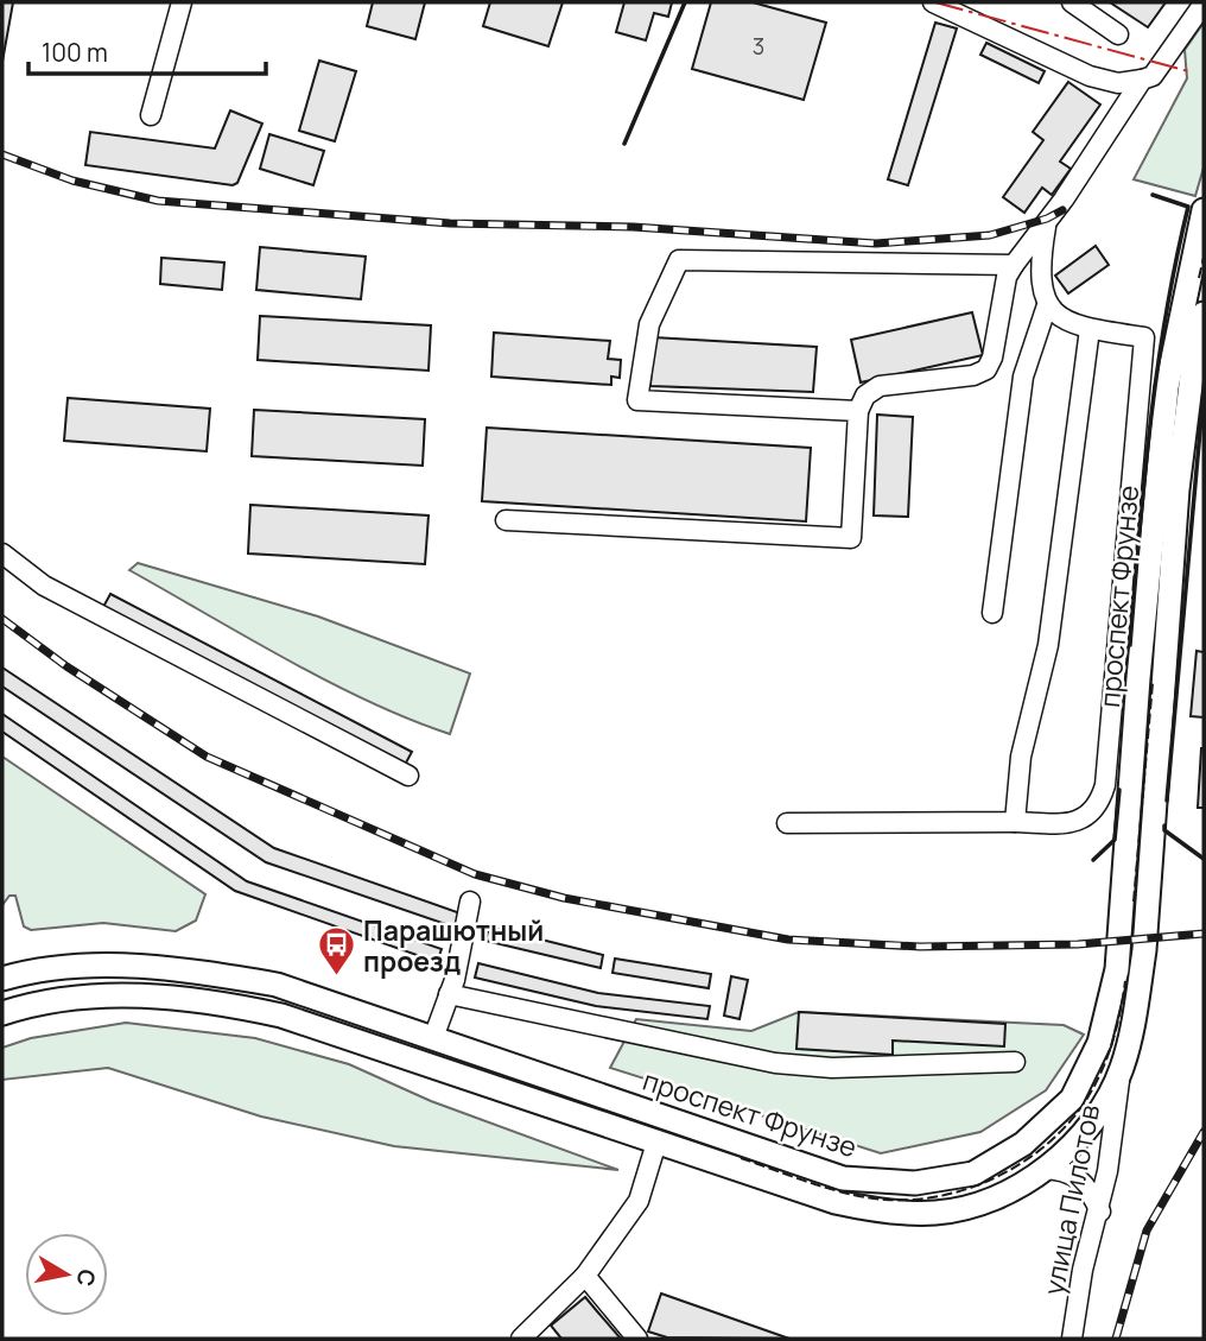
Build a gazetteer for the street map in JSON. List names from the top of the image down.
{
  "streets": {
    "main road": ["проспект Фрунзе"],
    "street": ["улица Пилотов"]
  },
  "crossings": [
    ["проспект Фрунзе", "улица Пилотов"]
  ],
  "places": {
    "bus stop": ["Парашютный проезд"]
  },
  "house_numbers": ["3"],
  "scale_bar": "100 m",
  "north": "right"
}
